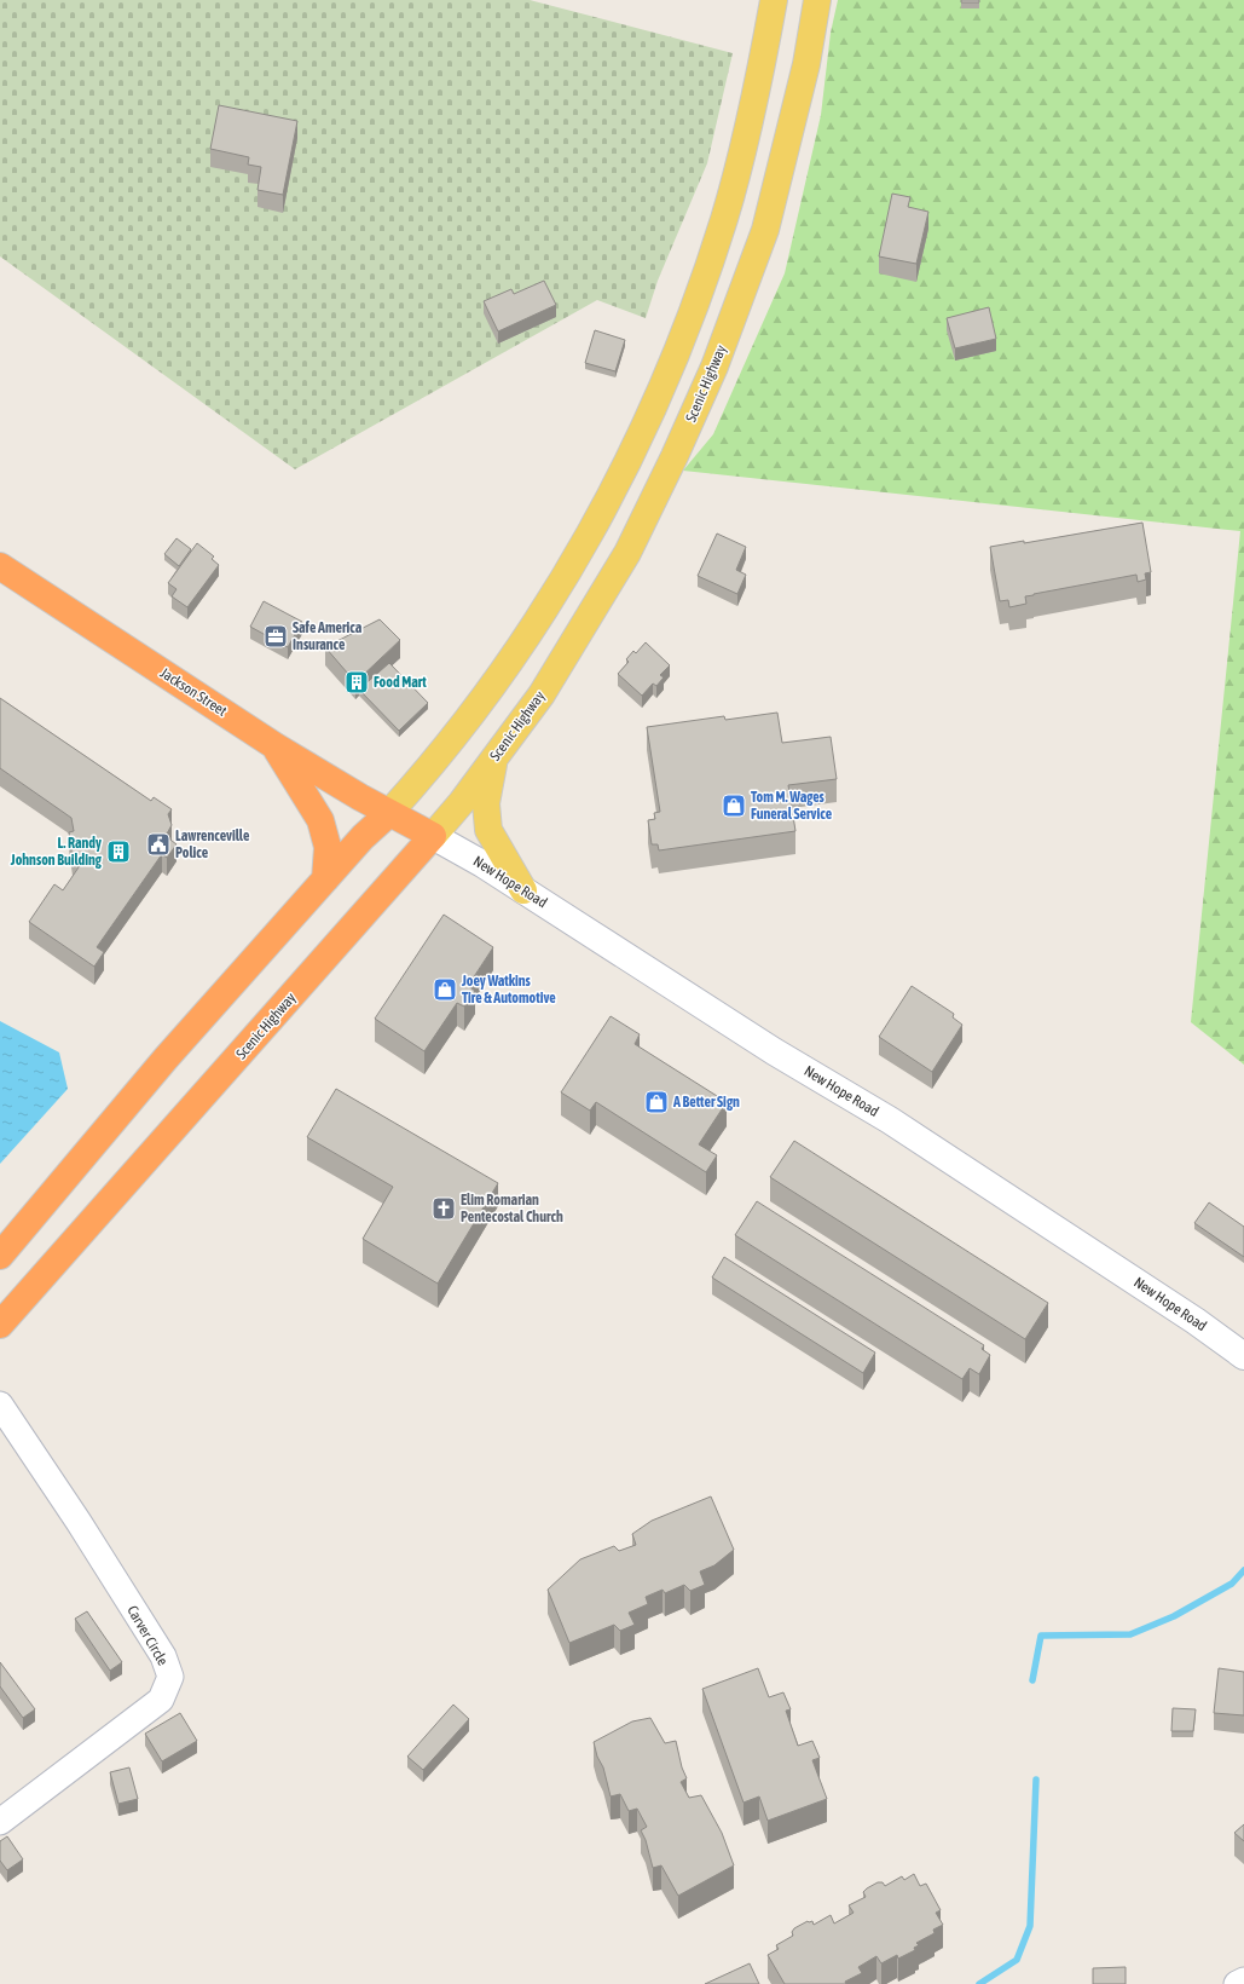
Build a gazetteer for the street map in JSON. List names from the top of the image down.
{
  "streets": {
    "highway": ["Scenic Highway", "Jackson Street"],
    "street": ["New Hope Road", "Carver Circle"]
  },
  "crossings": [
    ["Scenic Highway", "Jackson Street"],
    ["Scenic Highway", "New Hope Road"],
    ["Jackson Street", "New Hope Road"]
  ],
  "places": {
    "office": ["Safe America Insurance"],
    "building": ["Food Mart", "L. Randy Johnson Building"],
    "shop": ["Tom M. Wages Funeral Service", "Joey Watkins Tire & Automotive", "A Better Sign"],
    "public building": ["Lawrenceville Police"],
    "church": ["Elim Romarian Pentecostal Church"]
  }
}
